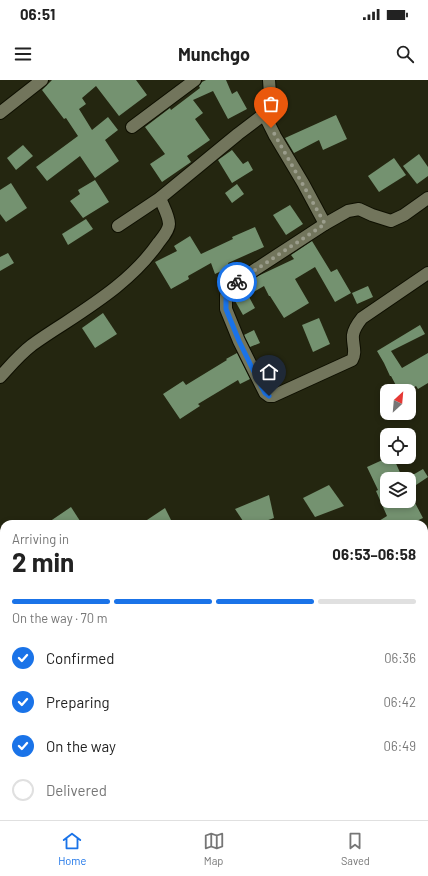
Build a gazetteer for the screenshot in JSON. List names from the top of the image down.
{
  "north": "top right",
  "page": {
    "status": "06:51",
    "header": "Munchgo",
    "heading": ["2 min", "Arriving in", "06:53–06:58"],
    "bar": "On the way · 70 m",
    "list": [
      ["Confirmed", "06:36"],
      ["Preparing", "06:42"],
      ["On the way", "06:49"],
      "Delivered"
    ],
    "tabs": ["Home", "Map", "Saved"]
  }
}
